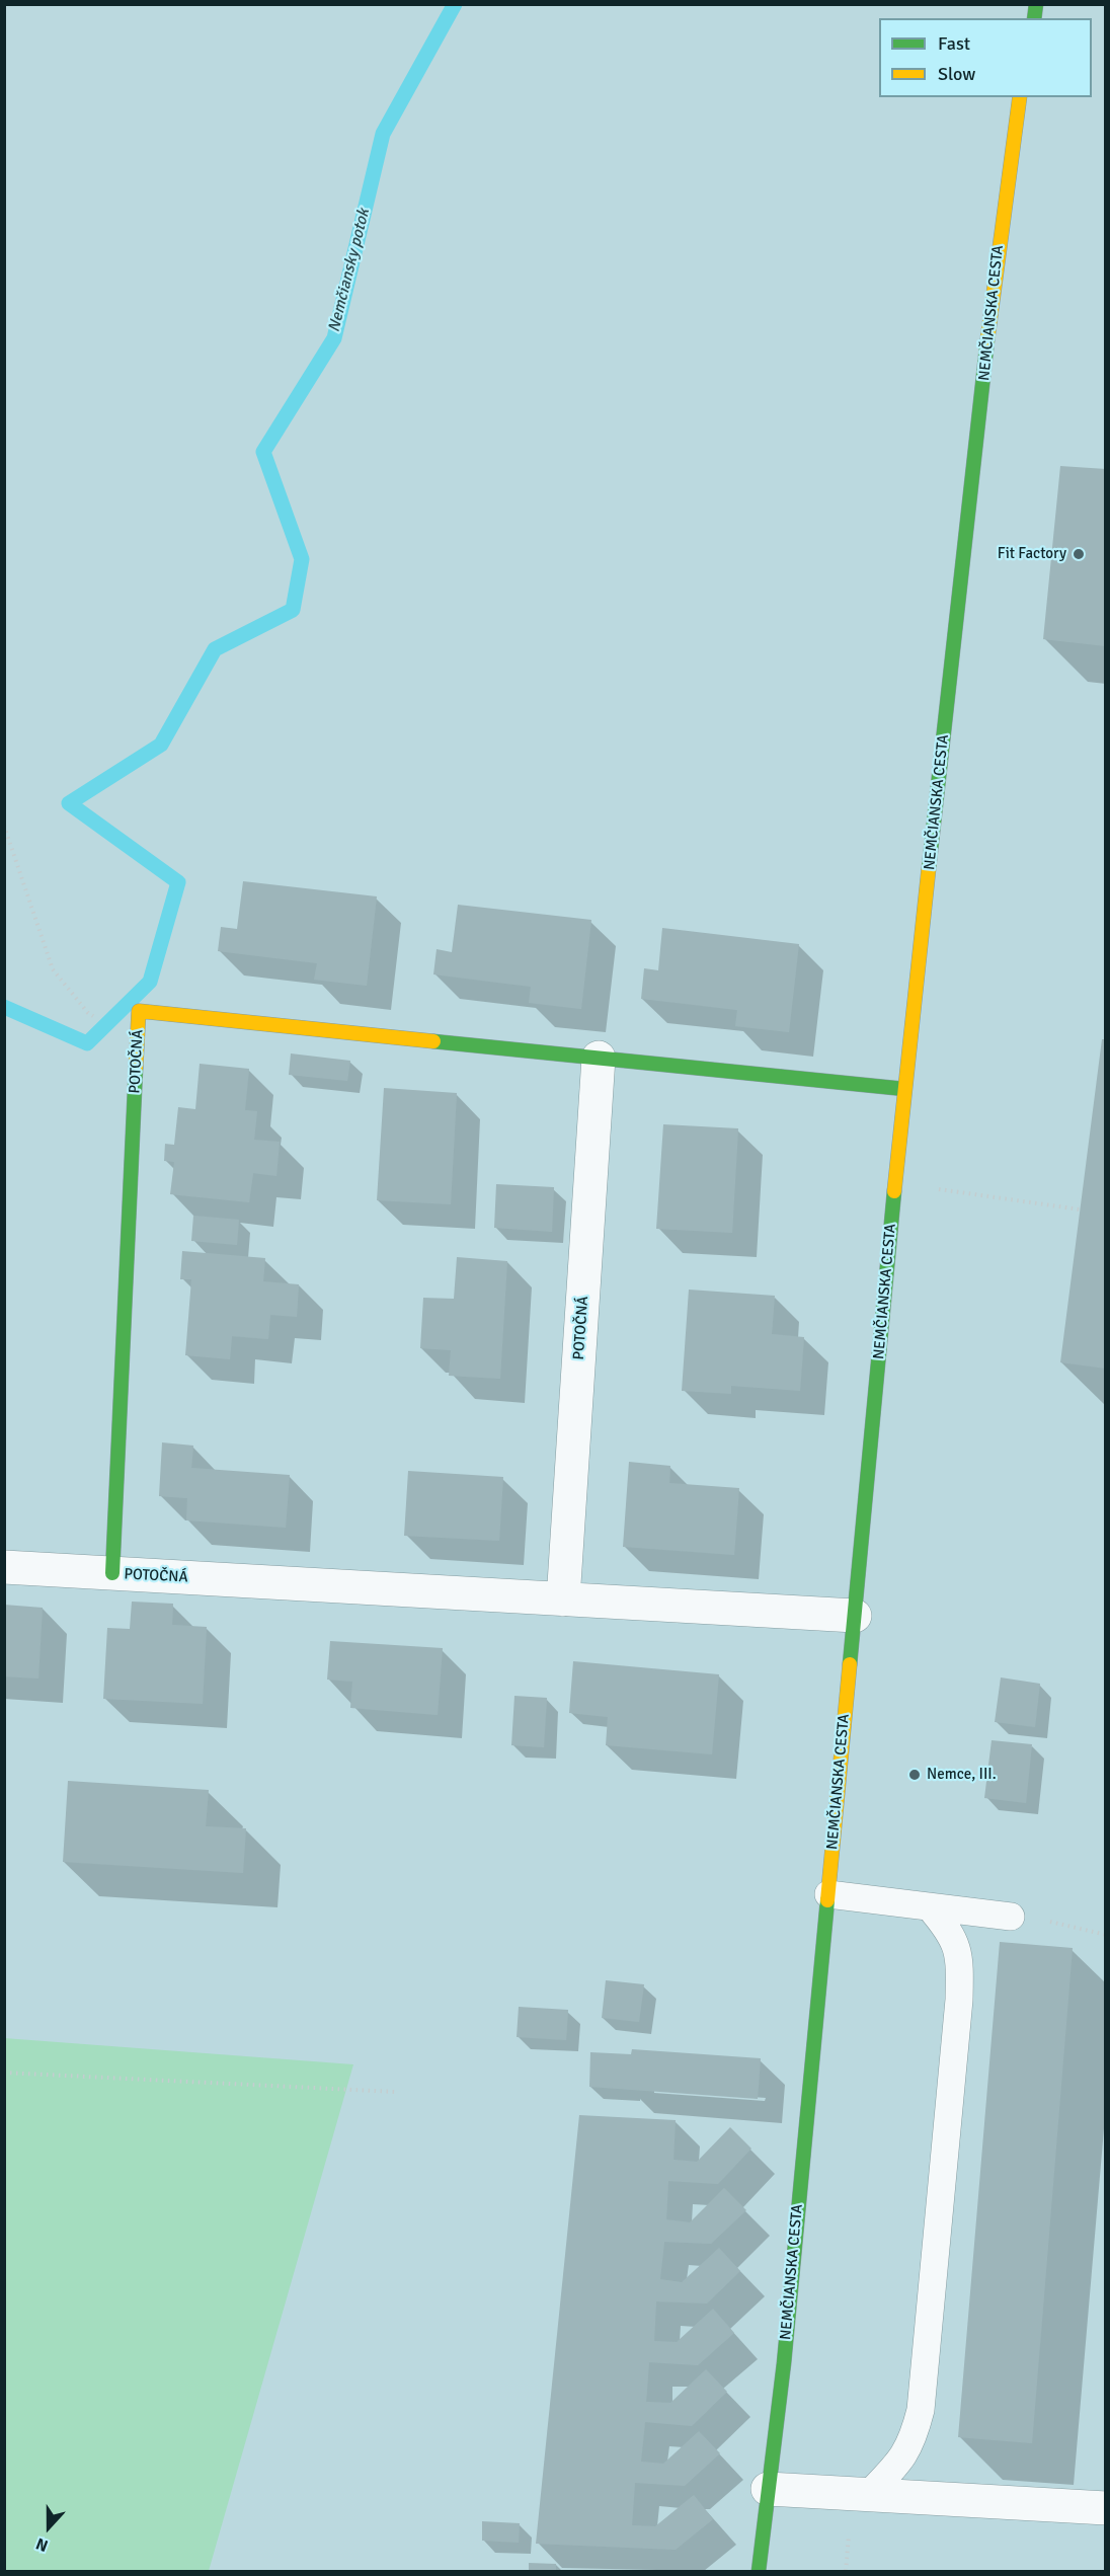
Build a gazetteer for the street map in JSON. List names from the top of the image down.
{
  "streets": {
    "street": ["NEMČIANSKA CESTA", "POTOČNÁ"]
  },
  "crossings": [
    ["NEMČIANSKA CESTA", "POTOČNÁ"]
  ],
  "water": ["Nemčiansky potok"],
  "places": ["Fit Factory", "Nemce, III."],
  "legend": ["Fast", "Slow"],
  "north": "bottom"
}
